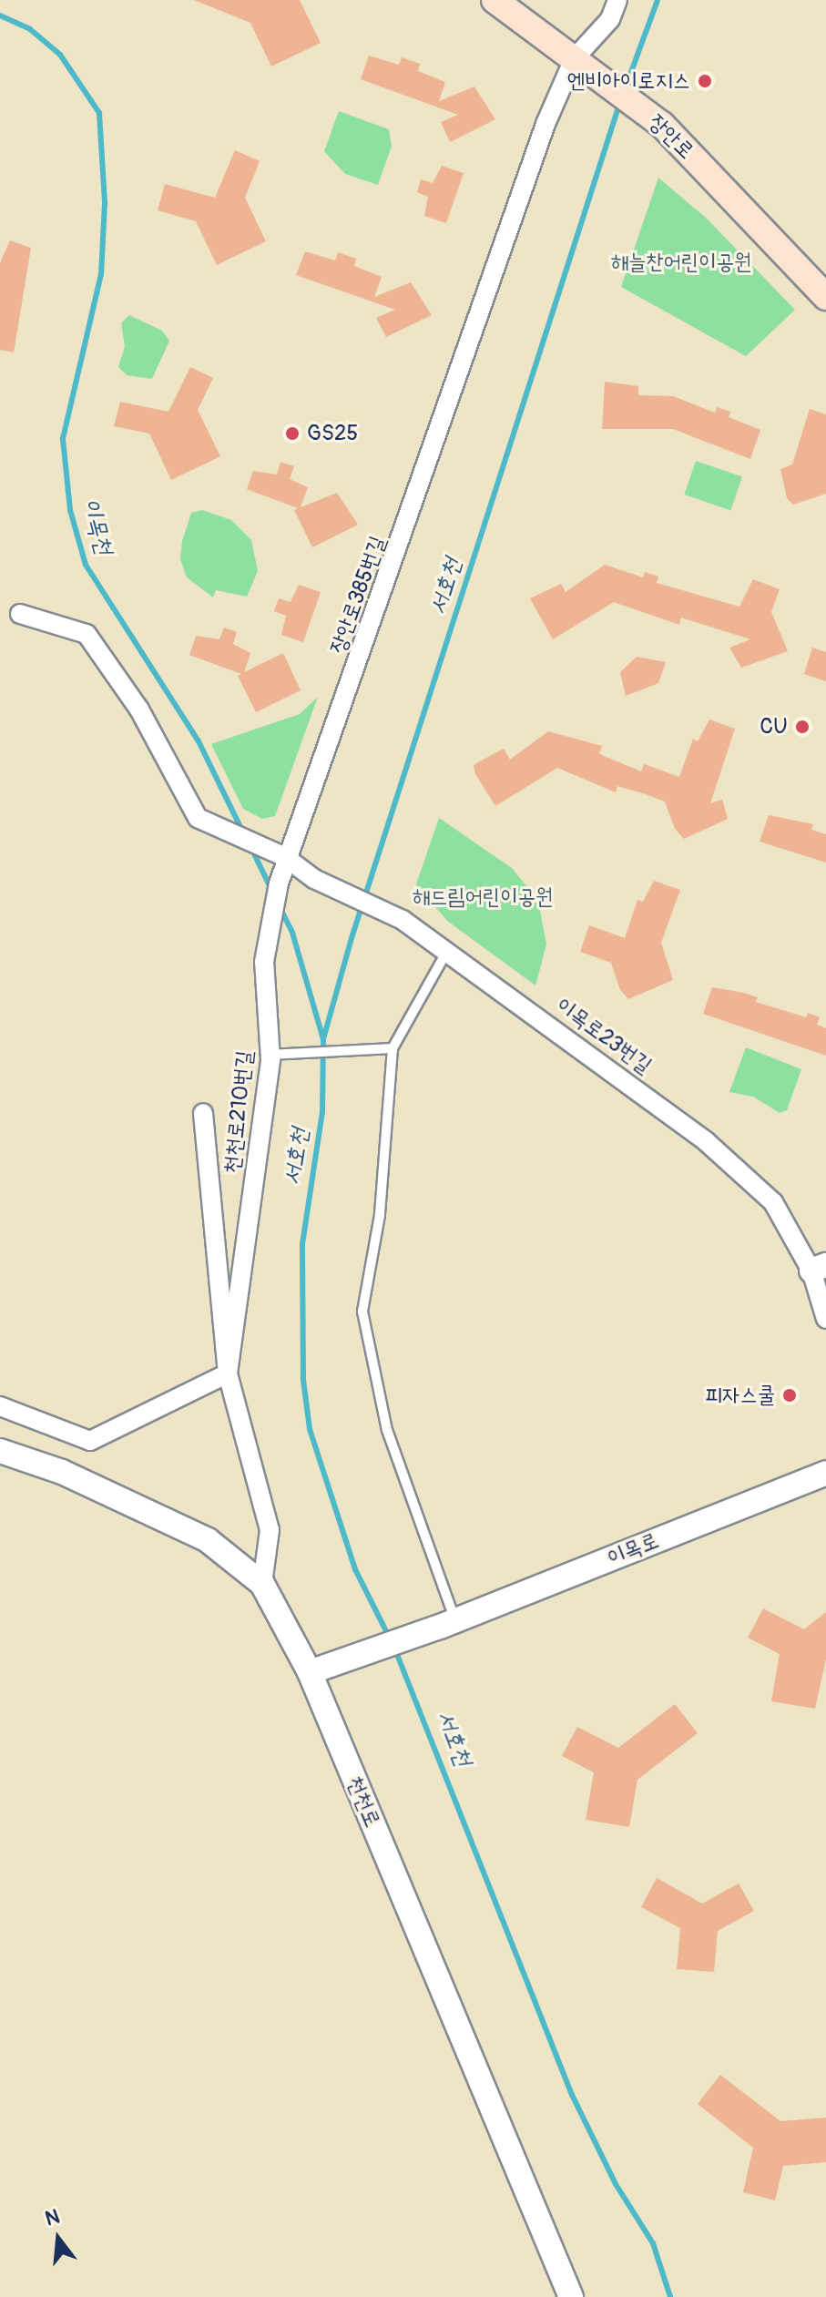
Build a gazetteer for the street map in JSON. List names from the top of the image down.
{
  "streets": {
    "main road": ["장안로"],
    "street": [
      "장안로385번길",
      "이목로23번길",
      "천천로210번길",
      "이목로",
      "천천로"
    ]
  },
  "crossings": [
    ["장안로", "장안로385번길"],
    ["장안로385번길", "이목로23번길"],
    ["장안로385번길", "천천로210번길"],
    ["이목로23번길", "천천로210번길"],
    ["천천로210번길", "천천로"],
    ["이목로", "천천로"]
  ],
  "water": ["이목천", "서호천"],
  "parks": ["해늘찬어린이공원", "해드림어린이공원"],
  "places": [
    "엔비아이로지스",
    "GS25",
    "CU",
    "피자스쿨"
  ],
  "north": "top"
}
